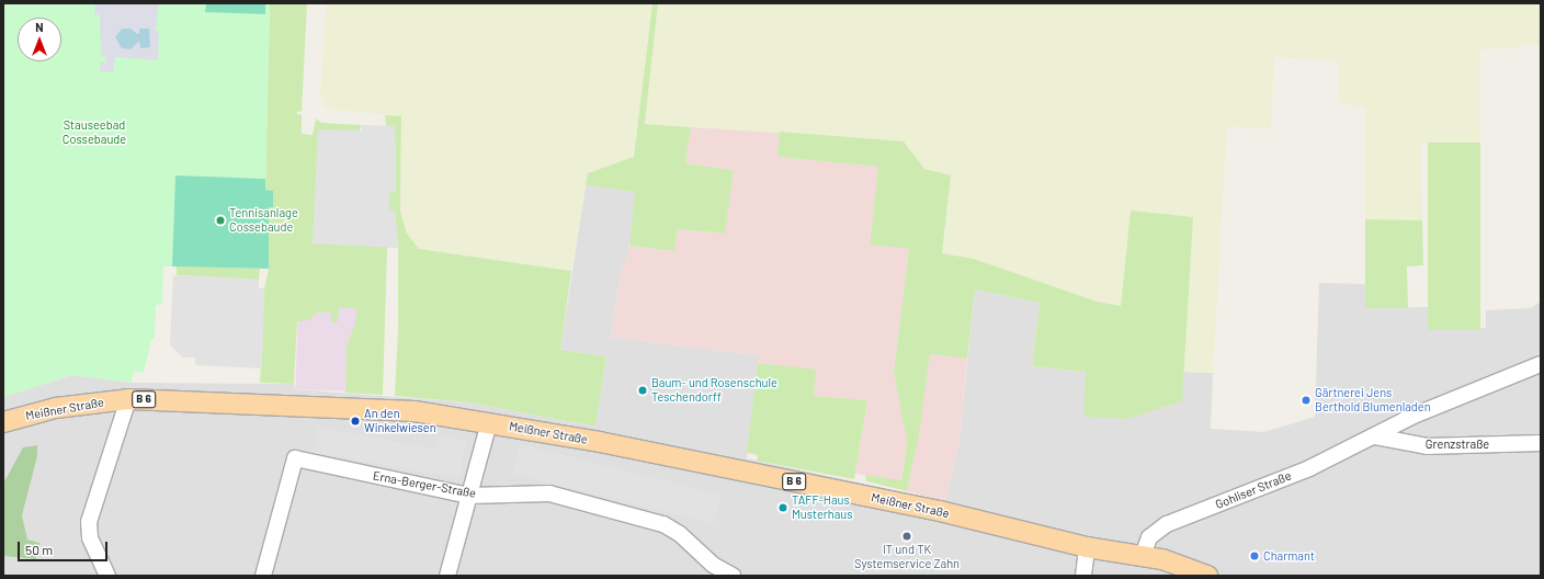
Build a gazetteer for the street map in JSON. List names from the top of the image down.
{
  "streets": {
    "main road": ["B 6", "Meißner Straße"],
    "street": ["Grenzstraße", "Erna-Berger-Straße", "Gohliser Straße"]
  },
  "crossings": [
    ["B 6", "Meißner Straße"],
    ["B 6", "Gohliser Straße"],
    ["Grenzstraße", "Gohliser Straße"]
  ],
  "parks": ["Stauseebad Cossebaude"],
  "places": [
    "Tennisanlage Cossebaude",
    "Baum- und Rosenschule Teschendorff",
    "Gärtnerei Jens Berthold Blumenladen",
    "An den Winkelwiesen",
    "TAFF-Haus Musterhaus",
    "IT und TK Systemservice Zahn",
    "Charmant"
  ],
  "scale_bar": "50 m",
  "north": "top"
}
